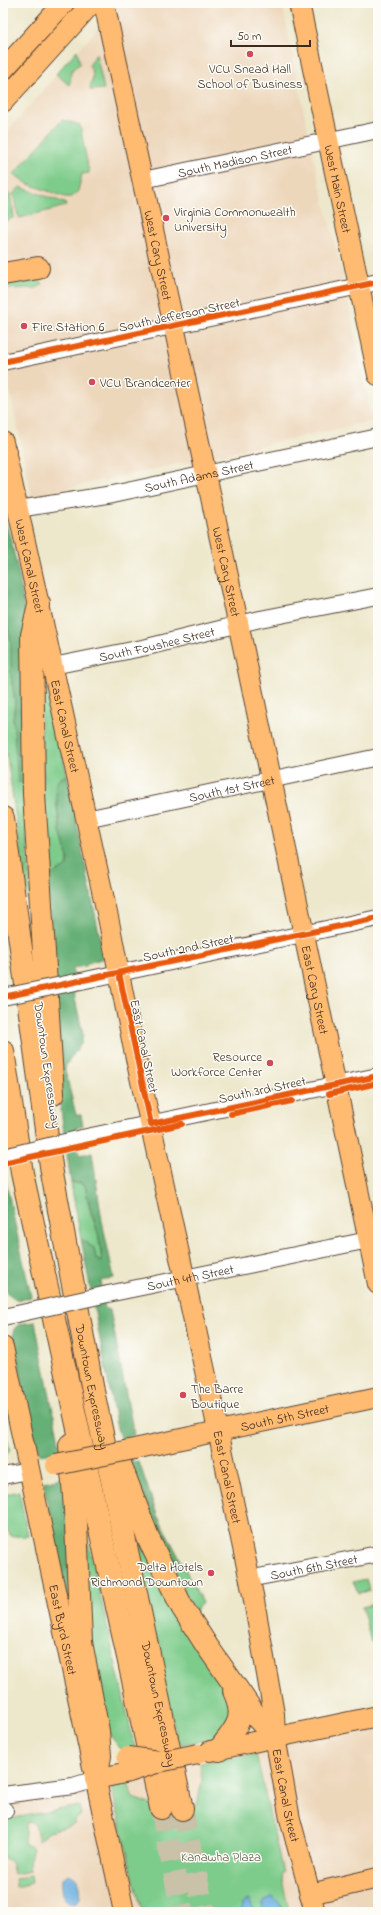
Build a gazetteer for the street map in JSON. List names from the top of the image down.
{
  "streets": {
    "highway": ["Downtown Expressway"],
    "main road": [
      "West Main Street",
      "West Cary Street",
      "West Canal Street",
      "East Canal Street",
      "East Cary Street",
      "South 5th Street",
      "East Byrd Street"
    ],
    "street": [
      "South Madison Street",
      "South Jefferson Street",
      "South Adams Street",
      "South Foushee Street",
      "South 1st Street",
      "South 2nd Street",
      "South 3rd Street",
      "South 4th Street",
      "South 6th Street"
    ]
  },
  "crossings": [
    ["South Madison Street", "West Main Street"],
    ["South Madison Street", "West Cary Street"],
    ["West Main Street", "South Jefferson Street"],
    ["West Cary Street", "South Jefferson Street"],
    ["West Cary Street", "South Adams Street"],
    ["West Cary Street", "South Foushee Street"],
    ["West Cary Street", "East Cary Street"],
    ["South Adams Street", "West Canal Street"],
    ["West Canal Street", "South Foushee Street"],
    ["West Canal Street", "East Canal Street"],
    ["South Foushee Street", "East Canal Street"],
    ["South Foushee Street", "East Cary Street"],
    ["East Canal Street", "South 1st Street"],
    ["East Canal Street", "South 2nd Street"],
    ["East Canal Street", "South 3rd Street"],
    ["East Canal Street", "South 4th Street"],
    ["East Canal Street", "South 5th Street"],
    ["East Canal Street", "South 6th Street"],
    ["South 1st Street", "East Cary Street"],
    ["South 2nd Street", "East Cary Street"],
    ["East Cary Street", "South 3rd Street"],
    ["East Cary Street", "South 4th Street"],
    ["South 5th Street", "East Byrd Street"]
  ],
  "parks": ["Kanawha Plaza"],
  "places": [
    "VCU Snead Hall School of Business",
    "Virginia Commonwealth University",
    "Fire Station 6",
    "VCU Brandcenter",
    "Resource Workforce Center",
    "The Barre Boutique",
    "Delta Hotels Richmond Downtown"
  ],
  "scale_bar": "50 m"
}
